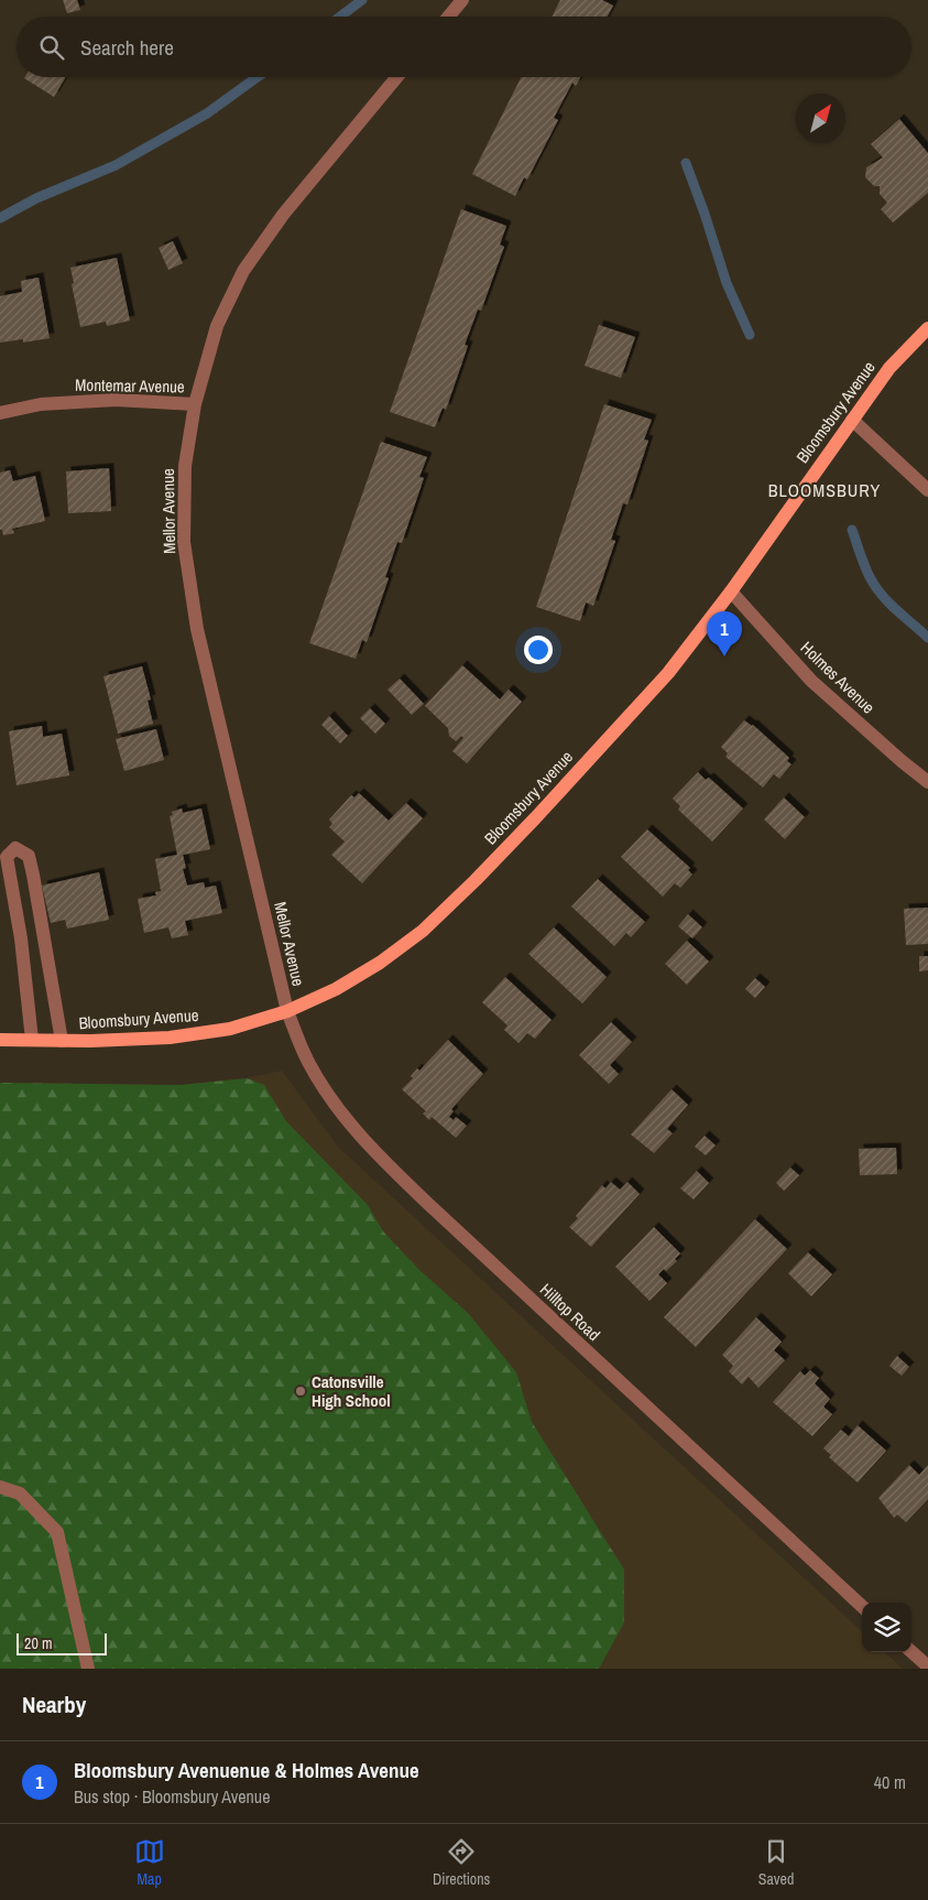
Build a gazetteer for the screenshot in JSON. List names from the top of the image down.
{
  "streets": {
    "main road": ["Bloomsbury Avenue"],
    "street": [
      "Montemar Avenue",
      "Mellor Avenue",
      "Holmes Avenue",
      "Hilltop Road"
    ]
  },
  "crossings": [
    ["Montemar Avenue", "Mellor Avenue"],
    ["Bloomsbury Avenue", "Mellor Avenue"],
    ["Bloomsbury Avenue", "Holmes Avenue"],
    ["Bloomsbury Avenue", "Hilltop Road"],
    ["Mellor Avenue", "Hilltop Road"]
  ],
  "districts": ["BLOOMSBURY"],
  "places": ["Catonsville High School"],
  "scale_bar": "20 m",
  "north": "top right",
  "page": {
    "search": "Search here",
    "pins": "1",
    "scale": "20 m",
    "heading": "Nearby",
    "list": [
      {
        "mark": "1",
        "name": "Bloomsbury Avenuenue & Holmes Avenue",
        "note": "Bus stop · Bloomsbury Avenue",
        "value": "40 m"
      }
    ],
    "nav": ["Map", "Directions", "Saved"]
  }
}
